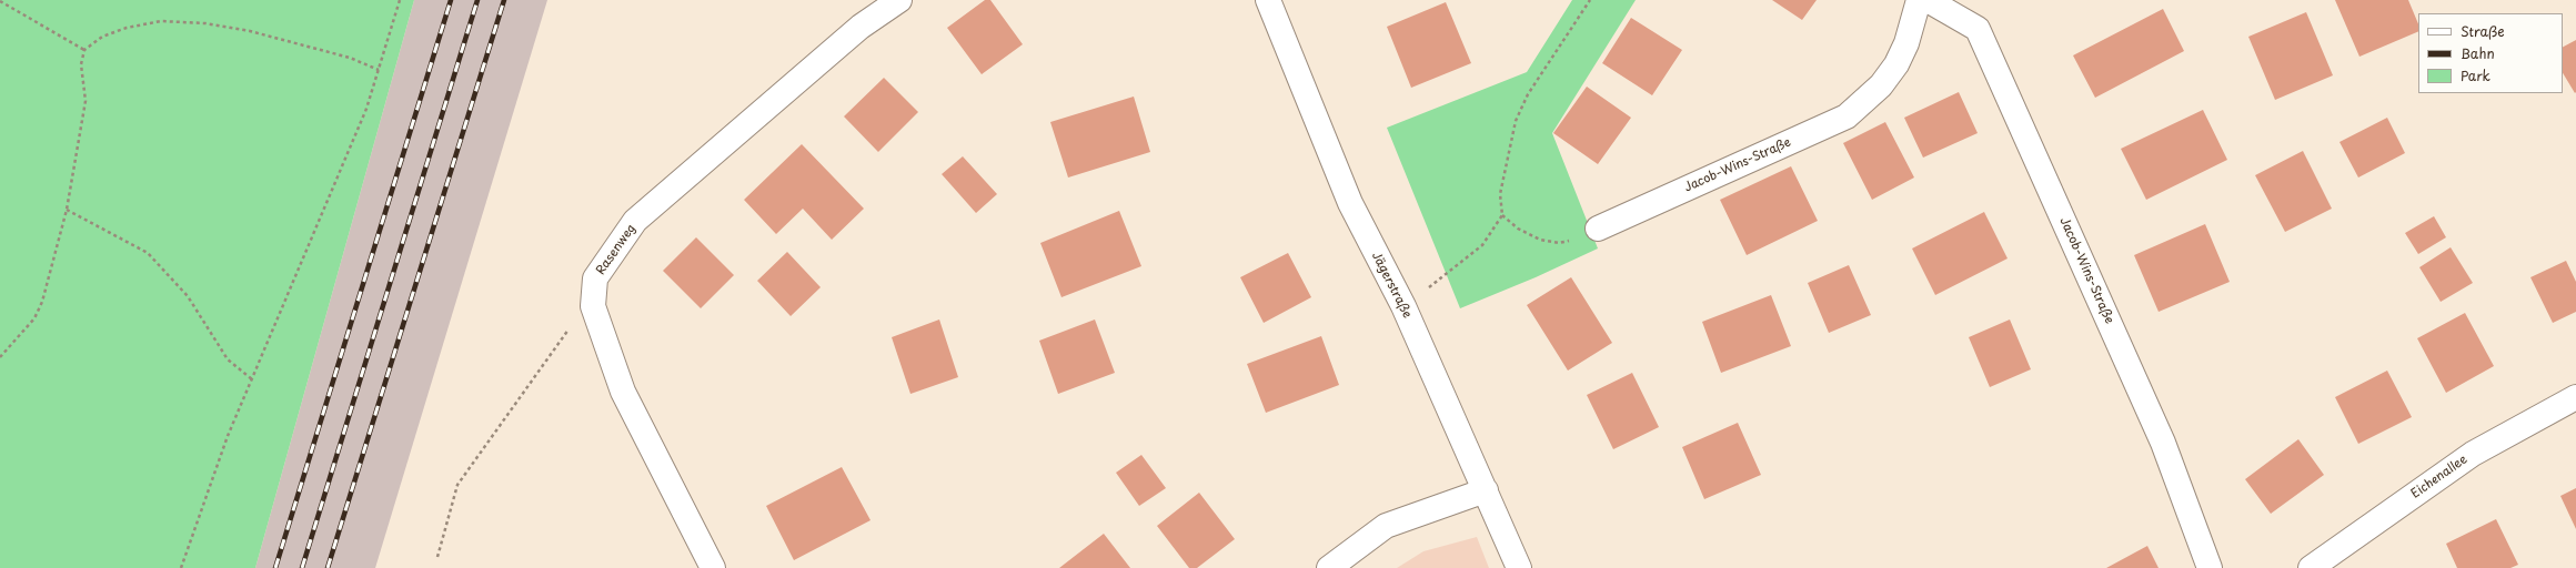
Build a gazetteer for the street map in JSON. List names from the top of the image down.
{
  "streets": {
    "street": [
      "Jacob-Wins-Straße",
      "Rasenweg",
      "Jägerstraße",
      "Eichenallee"
    ]
  },
  "legend": ["Straße", "Bahn", "Park"]
}
